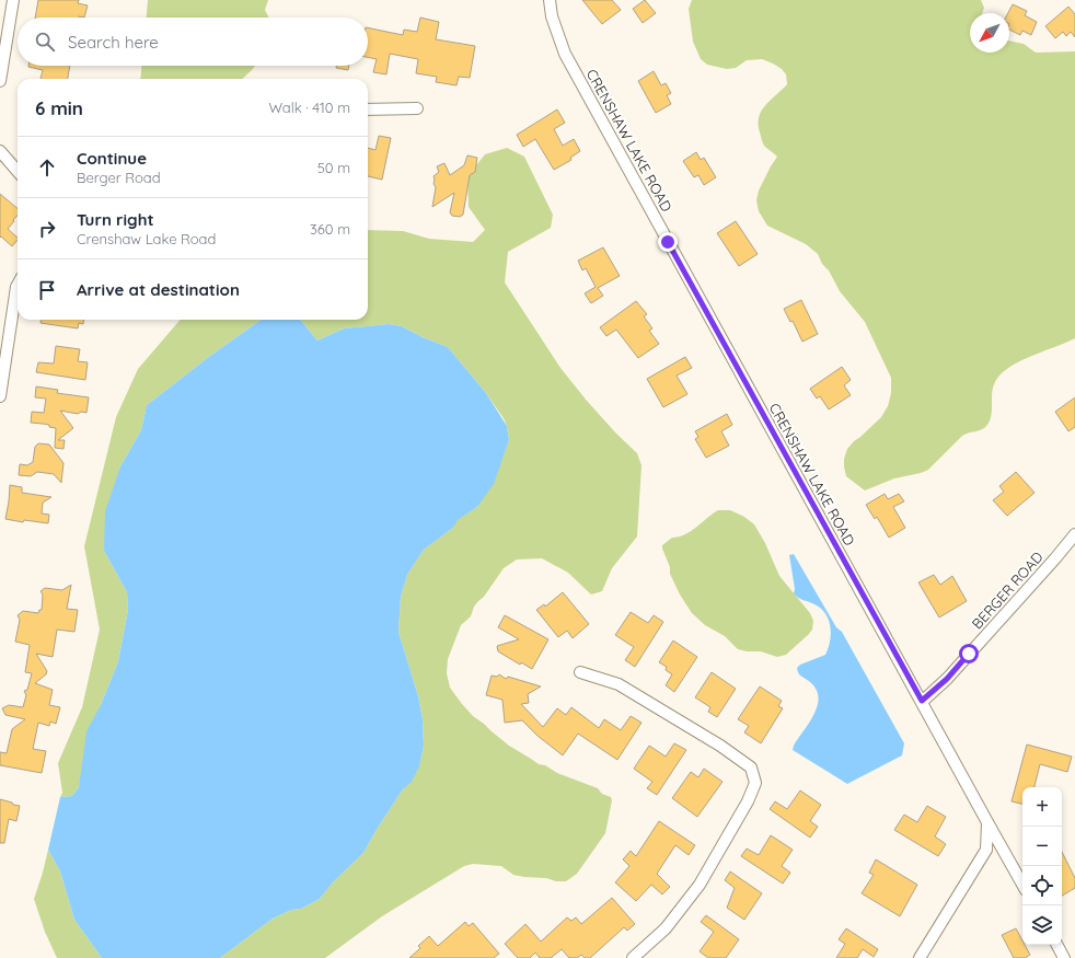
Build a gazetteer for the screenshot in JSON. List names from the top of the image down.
{
  "streets": {
    "street": ["CRENSHAW LAKE ROAD", "BERGER ROAD"]
  },
  "crossings": [
    ["CRENSHAW LAKE ROAD", "BERGER ROAD"]
  ],
  "north": "bottom left",
  "page": {
    "search": "Search here",
    "heading": ["6 min", "Walk · 410 m"],
    "list": [
      ["Continue", "Berger Road", "50 m"],
      ["Turn right", "Crenshaw Lake Road", "360 m"],
      "Arrive at destination"
    ],
    "map_buttons": ["+", "−"]
  }
}
